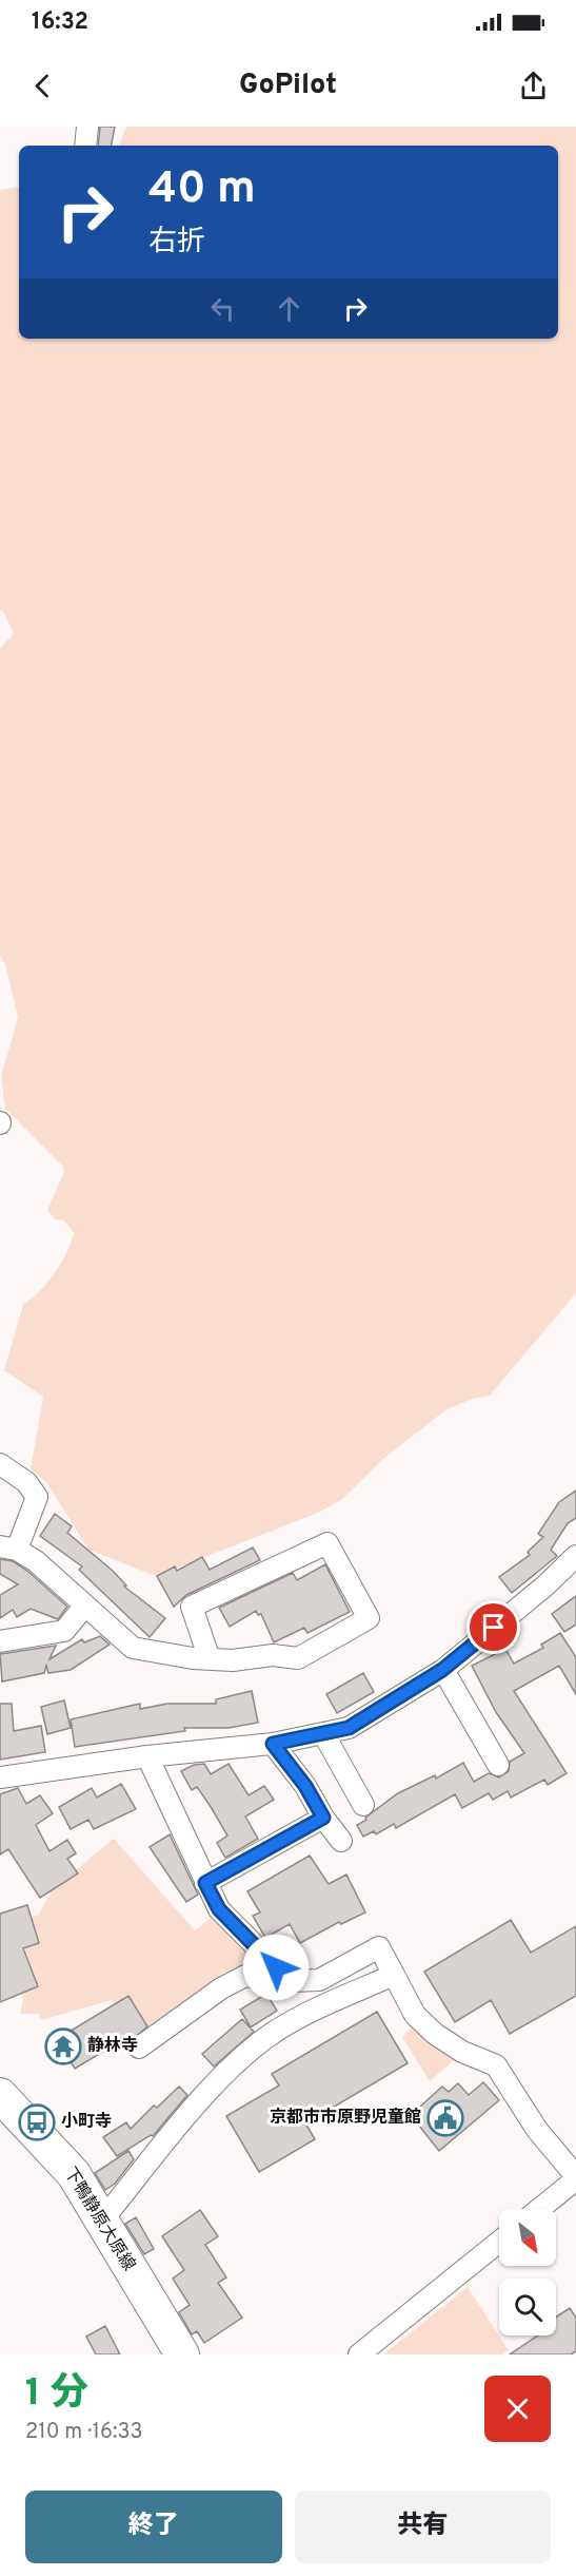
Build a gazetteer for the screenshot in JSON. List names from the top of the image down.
{
  "streets": {
    "main road": ["下鴨静原大原線"]
  },
  "places": {
    "temple": ["静林寺"],
    "public building": ["京都市市原野児童館"],
    "bus stop": ["小町寺"]
  },
  "north": "bottom right",
  "page": {
    "status": "16:32",
    "header": "GoPilot",
    "turn": ["40 m", "右折"],
    "heading": ["1 分", "210 m · 16:33"],
    "buttons": ["終了", "共有"]
  }
}
